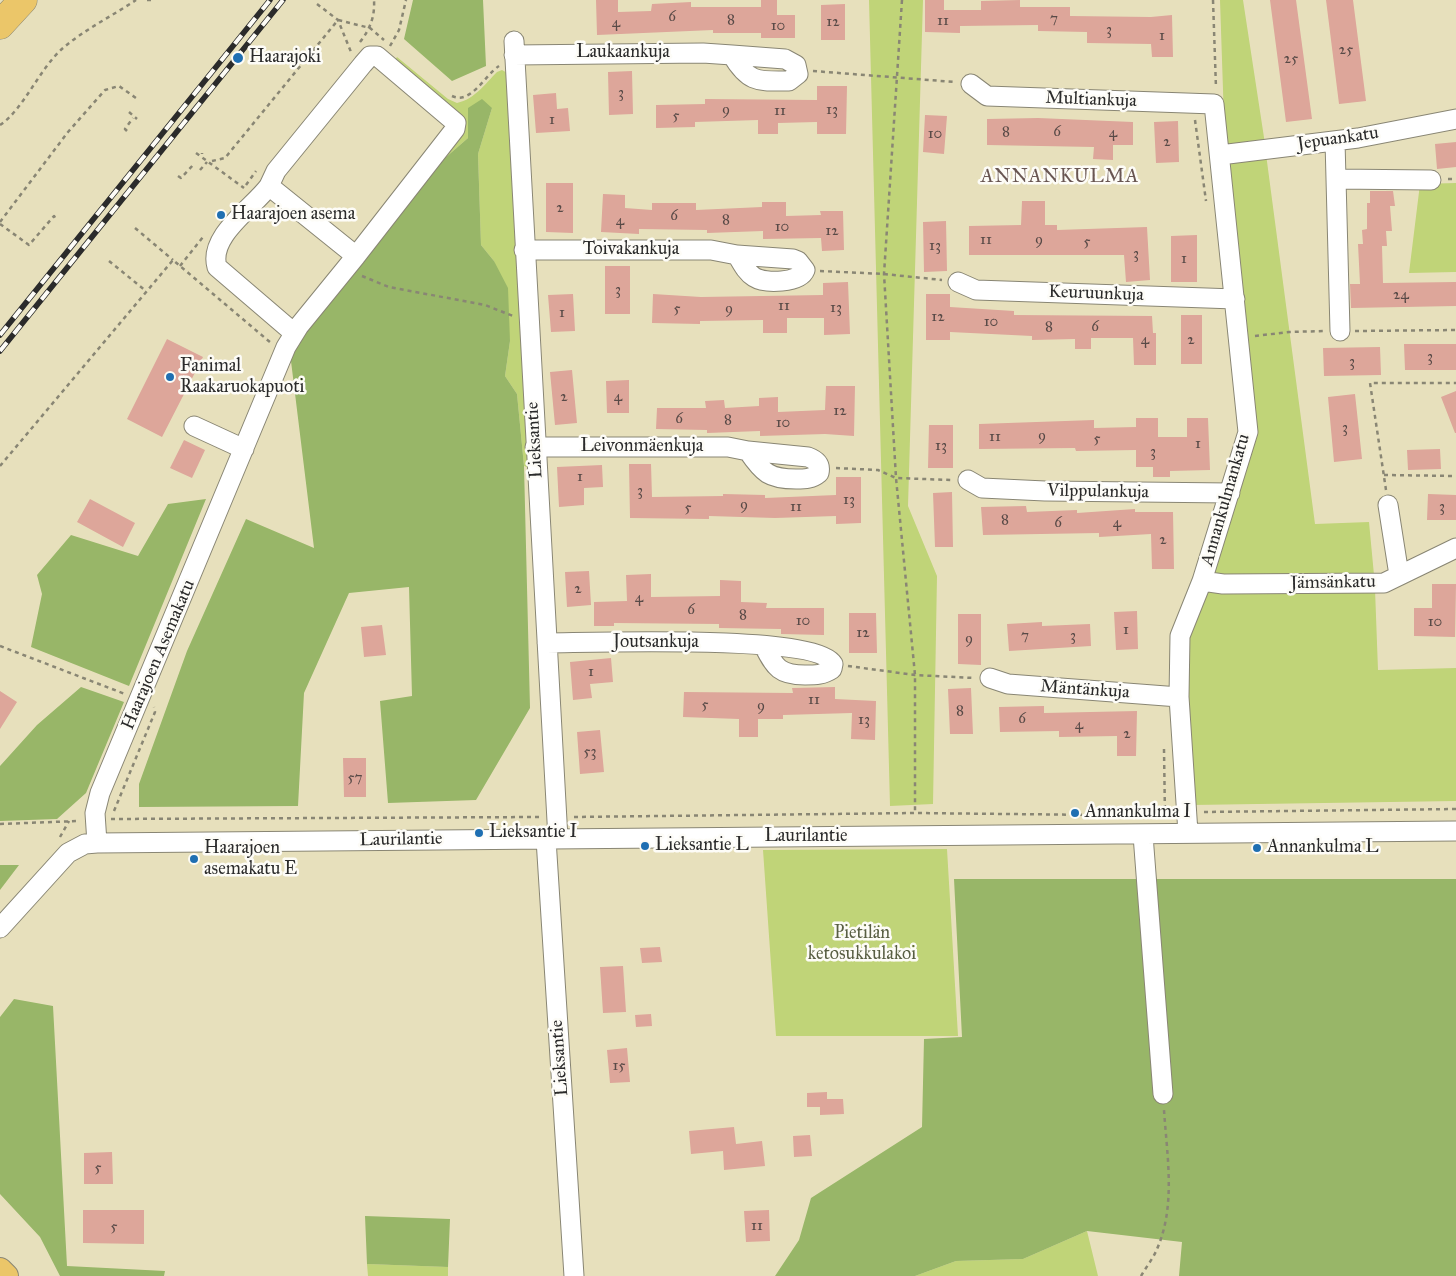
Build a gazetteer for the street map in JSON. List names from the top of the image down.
{
  "streets": {
    "street": [
      "Laukaankuja",
      "Multiankuja",
      "Jepuankatu",
      "Toivakankuja",
      "Keuruunkuja",
      "Lieksantie",
      "Leivonmäenkuja",
      "Vilppulankuja",
      "Annankulmankatu",
      "Jämsänkatu",
      "Joutsankuja",
      "Haarajoen Asemakatu",
      "Mäntänkuja",
      "Laurilantie"
    ]
  },
  "crossings": [
    ["Laukaankuja", "Lieksantie"],
    ["Multiankuja", "Annankulmankatu"],
    ["Jepuankatu", "Annankulmankatu"],
    ["Toivakankuja", "Lieksantie"],
    ["Keuruunkuja", "Annankulmankatu"],
    ["Lieksantie", "Leivonmäenkuja"],
    ["Lieksantie", "Joutsankuja"],
    ["Lieksantie", "Laurilantie"],
    ["Vilppulankuja", "Annankulmankatu"],
    ["Annankulmankatu", "Jämsänkatu"],
    ["Annankulmankatu", "Mäntänkuja"],
    ["Annankulmankatu", "Laurilantie"],
    ["Haarajoen Asemakatu", "Laurilantie"]
  ],
  "districts": ["ANNANKULMA"],
  "parks": ["Pietilän ketosukkulakoi"],
  "places": [
    "Haarajoki",
    "Haarajoen asema",
    "Fanimal Raakaruokapuoti",
    "Annankulma I",
    "Lieksantie I",
    "Lieksantie L",
    "Annankulma L",
    "Haarajoen asemakatu E"
  ],
  "house_numbers": [
    "6",
    "7",
    "8",
    "11",
    "12",
    "4",
    "10",
    "3",
    "1",
    "25",
    "25",
    "3",
    "9",
    "13",
    "11",
    "5",
    "1",
    "8",
    "6",
    "4",
    "10",
    "2",
    "2",
    "6",
    "8",
    "4",
    "10",
    "12",
    "11",
    "9",
    "5",
    "13",
    "3",
    "1",
    "3",
    "24",
    "11",
    "13",
    "5",
    "9",
    "1",
    "12",
    "10",
    "8",
    "6",
    "4",
    "2",
    "3",
    "3",
    "2",
    "4",
    "12",
    "6",
    "8",
    "10",
    "3",
    "9",
    "11",
    "5",
    "1",
    "13",
    "3",
    "1",
    "3",
    "13",
    "9",
    "11",
    "3",
    "5",
    "8",
    "6",
    "4",
    "2",
    "2",
    "4",
    "6",
    "8",
    "10",
    "10",
    "1",
    "12",
    "7",
    "3",
    "9",
    "1",
    "11",
    "5",
    "9",
    "8",
    "6",
    "13",
    "4",
    "2",
    "53",
    "57",
    "15",
    "5",
    "11",
    "5"
  ]
}
